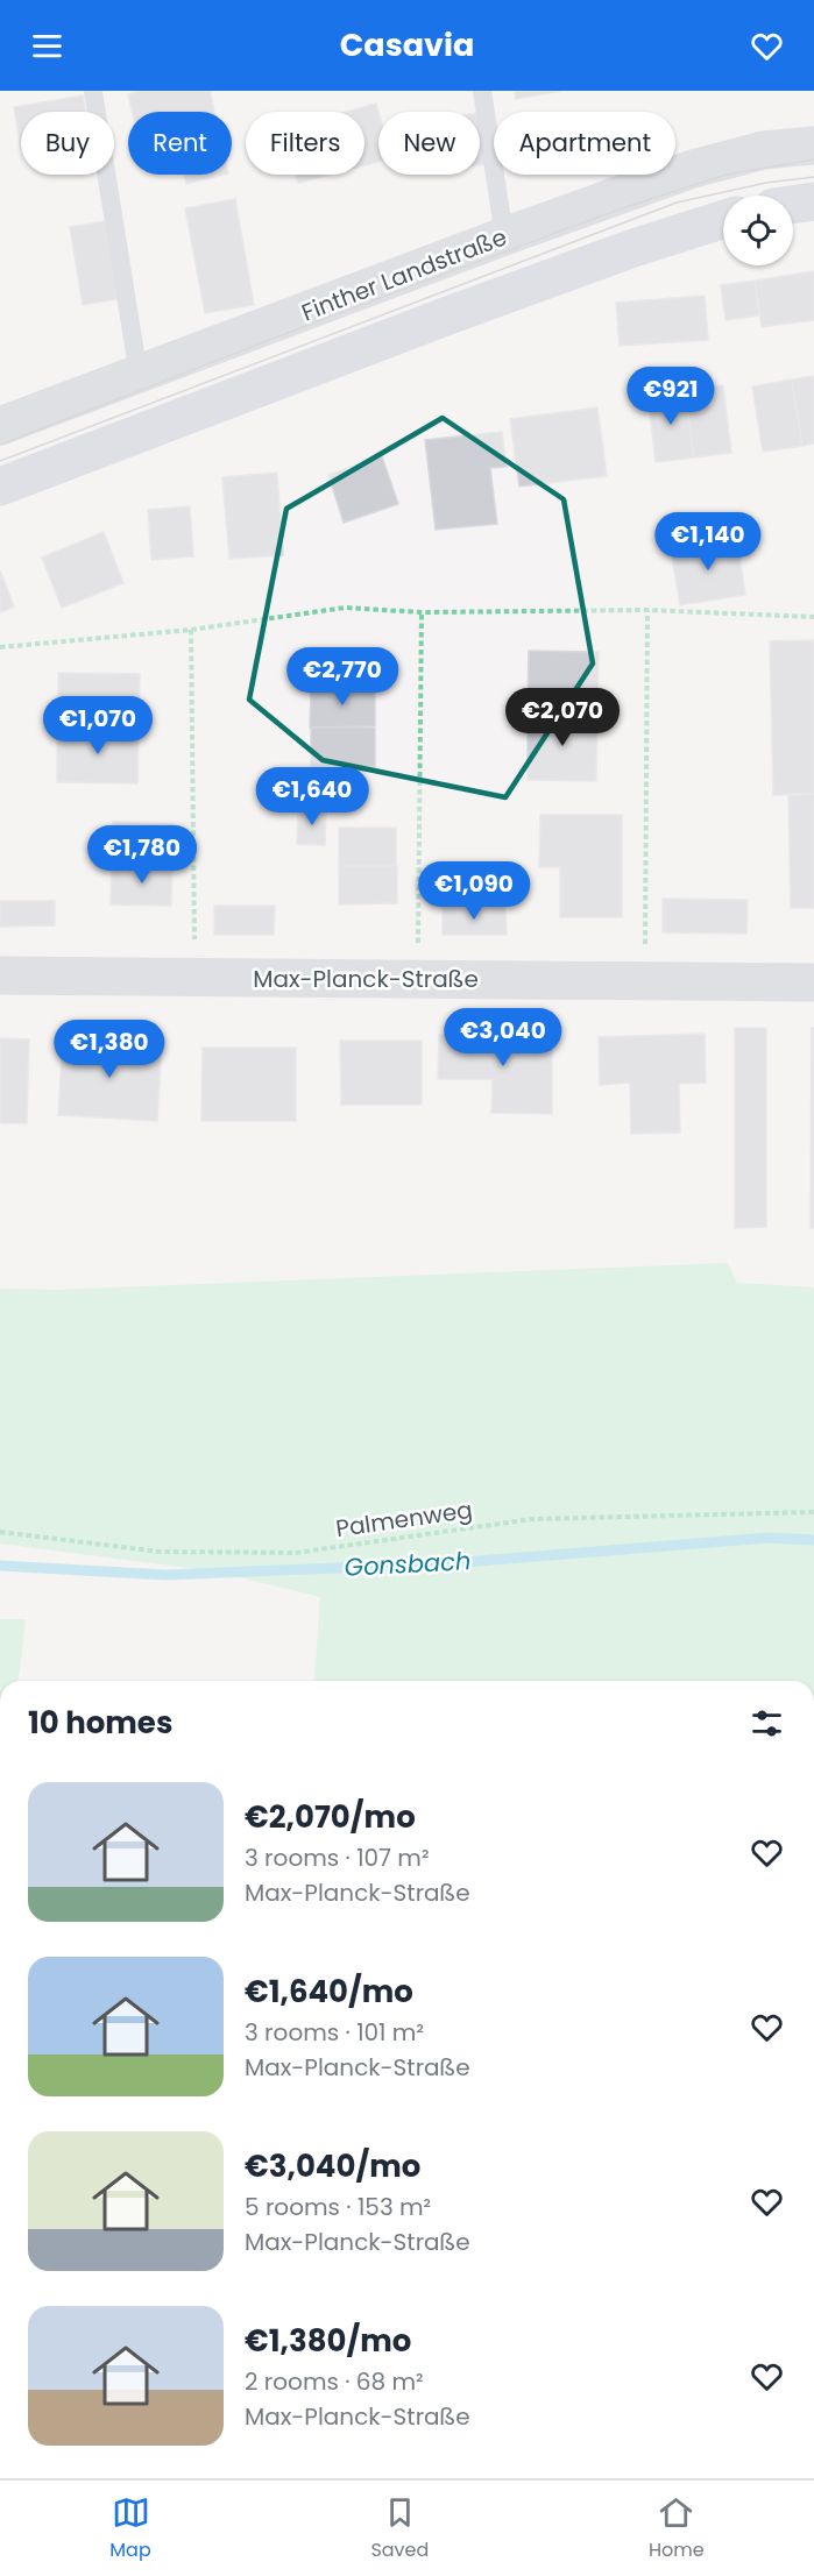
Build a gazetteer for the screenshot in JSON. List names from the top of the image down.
{
  "streets": {
    "street": ["Finther Landstraße", "Max-Planck-Straße"],
    "path": ["Palmenweg"]
  },
  "water": ["Gonsbach"],
  "page": {
    "header": "Casavia",
    "chip": [
      "Buy",
      "Rent",
      "Filters",
      "New",
      "Apartment"
    ],
    "price": [
      "€921",
      "€1,140",
      "€2,770",
      "€2,070",
      "€1,070",
      "€1,640",
      "€1,780",
      "€1,090",
      "€3,040",
      "€1,380"
    ],
    "heading": "10 homes",
    "list": [
      {
        "name": "€2,070/mo",
        "note": "3 rooms · 107 m² · Max-Planck-Straße"
      },
      {
        "name": "€1,640/mo",
        "note": "3 rooms · 101 m² · Max-Planck-Straße"
      },
      {
        "name": "€3,040/mo",
        "note": "5 rooms · 153 m² · Max-Planck-Straße"
      },
      {
        "name": "€1,380/mo",
        "note": "2 rooms · 68 m² · Max-Planck-Straße"
      }
    ],
    "tabs": ["Map", "Saved", "Home"]
  }
}
